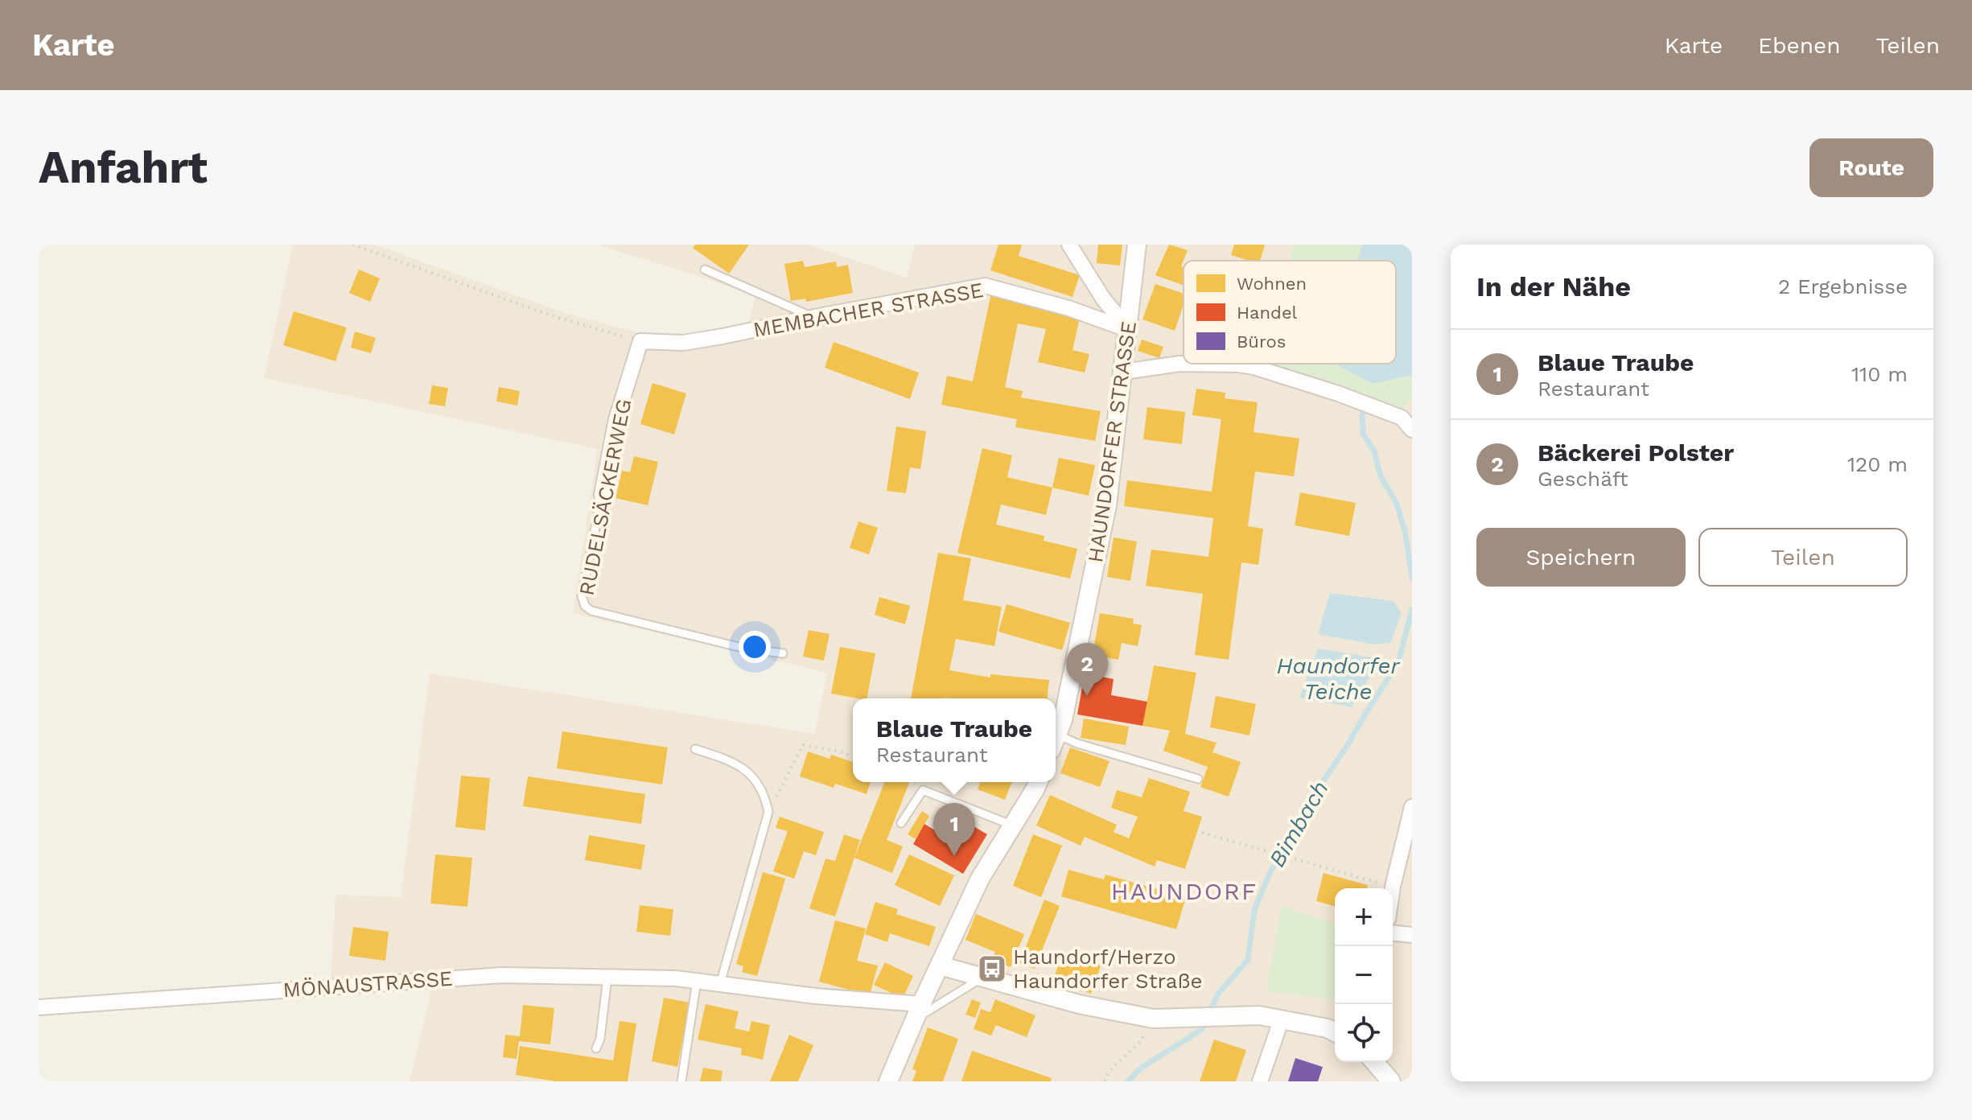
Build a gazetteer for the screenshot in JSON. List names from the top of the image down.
{
  "streets": {
    "street": [
      "MEMBACHER STRASSE",
      "HAUNDORFER STRASSE",
      "RUDELSÄCKERWEG",
      "MÖNAUSTRASSE"
    ]
  },
  "crossings": [
    ["MEMBACHER STRASSE", "HAUNDORFER STRASSE"],
    ["MEMBACHER STRASSE", "RUDELSÄCKERWEG"]
  ],
  "districts": ["HAUNDORF"],
  "water": ["Haundorfer Teiche", "Bimbach"],
  "places": {
    "bus stop": ["Haundorf/Herzo Haundorfer Straße"]
  },
  "legend": ["Wohnen", "Handel", "Büros"],
  "page": {
    "header": "Karte",
    "nav": ["Karte", "Ebenen", "Teilen"],
    "buttons": [
      "Route",
      ["Speichern", "Teilen"]
    ],
    "title": "Anfahrt",
    "heading": ["In der Nähe", "2 Ergebnisse"],
    "list": [
      {
        "mark": "1",
        "name": "Blaue Traube",
        "note": "Restaurant",
        "value": "110 m"
      },
      {
        "mark": "2",
        "name": "Bäckerei Polster",
        "note": "Geschäft",
        "value": "120 m"
      }
    ],
    "pins": ["2", "1"],
    "popup": ["Blaue Traube", "Restaurant"],
    "map_buttons": ["+", "−"]
  }
}
